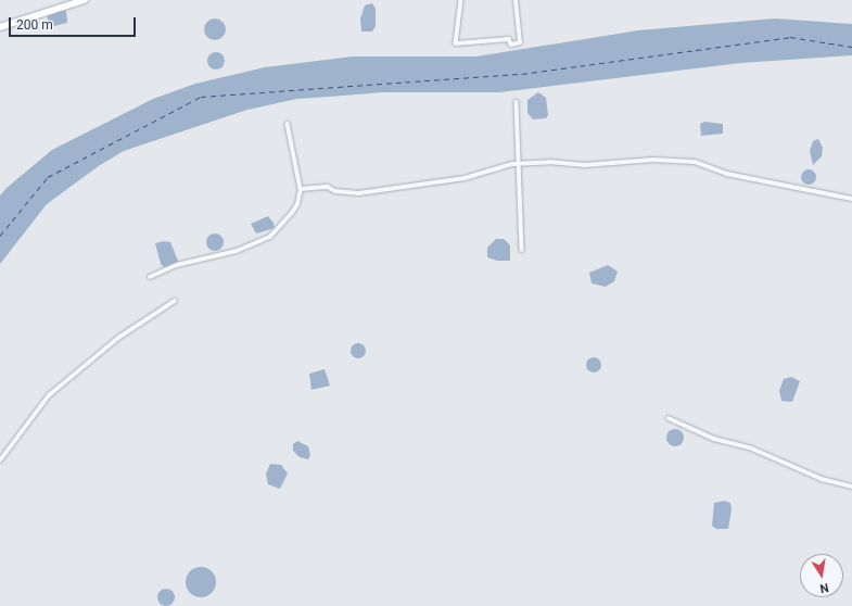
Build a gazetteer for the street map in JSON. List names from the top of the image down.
{
  "scale_bar": "200 m",
  "north": "bottom"
}
